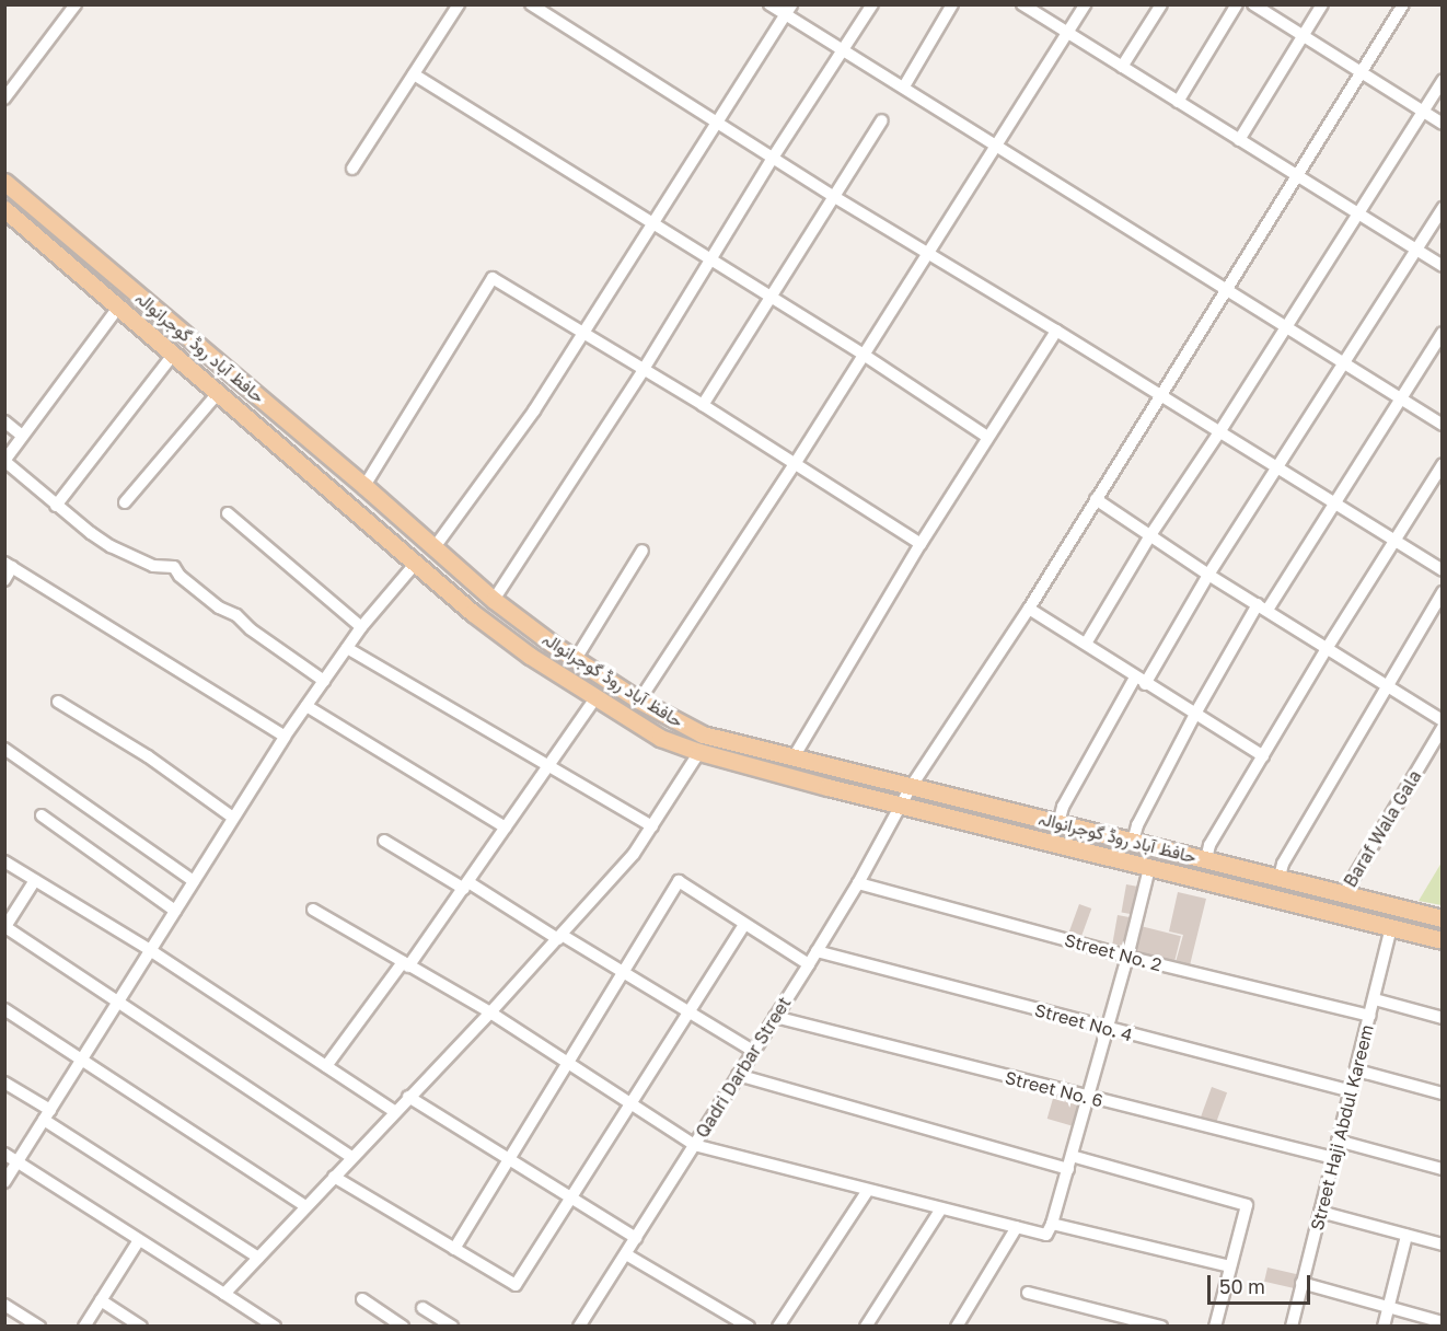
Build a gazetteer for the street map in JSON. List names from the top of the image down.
{
  "streets": {
    "main road": ["حافظ آباد روڈ گوجرانوالہ"],
    "street": [
      "Baraf Wala Gala",
      "Street No. 2",
      "Street No. 4",
      "Qadri Darbar Street",
      "Street No. 6",
      "Street Haji Abdul Kareem"
    ]
  },
  "crossings": [
    ["حافظ آباد روڈ گوجرانوالہ", "Baraf Wala Gala"],
    ["حافظ آباد روڈ گوجرانوالہ", "Qadri Darbar Street"],
    ["حافظ آباد روڈ گوجرانوالہ", "Street Haji Abdul Kareem"],
    ["Street No. 2", "Qadri Darbar Street"],
    ["Street No. 2", "Street Haji Abdul Kareem"],
    ["Street No. 4", "Qadri Darbar Street"],
    ["Street No. 4", "Street Haji Abdul Kareem"],
    ["Qadri Darbar Street", "Street No. 6"],
    ["Street No. 6", "Street Haji Abdul Kareem"]
  ],
  "scale_bar": "50 m"
}
